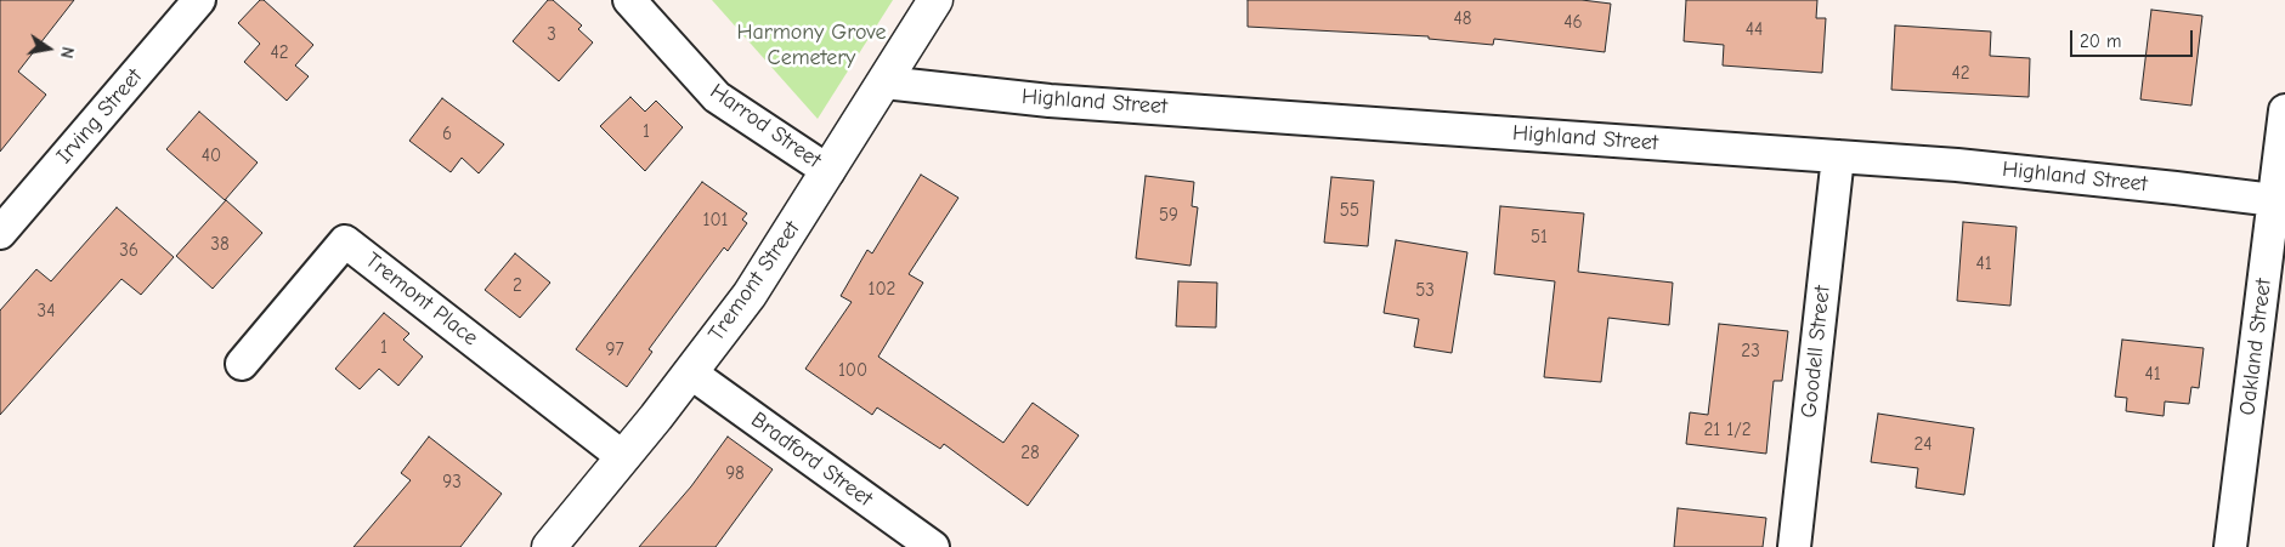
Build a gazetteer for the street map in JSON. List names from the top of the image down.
{
  "streets": {
    "street": [
      "Highland Street",
      "Irving Street",
      "Harrod Street",
      "Tremont Street",
      "Tremont Place",
      "Oakland Street",
      "Goodell Street",
      "Bradford Street"
    ]
  },
  "crossings": [
    ["Highland Street", "Tremont Street"],
    ["Highland Street", "Oakland Street"],
    ["Highland Street", "Goodell Street"],
    ["Harrod Street", "Tremont Street"],
    ["Tremont Street", "Tremont Place"],
    ["Tremont Street", "Bradford Street"]
  ],
  "parks": ["Harmony Grove Cemetery"],
  "house_numbers": [
    "48",
    "46",
    "44",
    "3",
    "42",
    "42",
    "1",
    "6",
    "40",
    "55",
    "59",
    "101",
    "51",
    "38",
    "36",
    "41",
    "2",
    "102",
    "53",
    "34",
    "1",
    "97",
    "23",
    "100",
    "41",
    "21 1/2",
    "24",
    "28",
    "98",
    "93"
  ],
  "scale_bar": "20 m",
  "north": "right"
}
